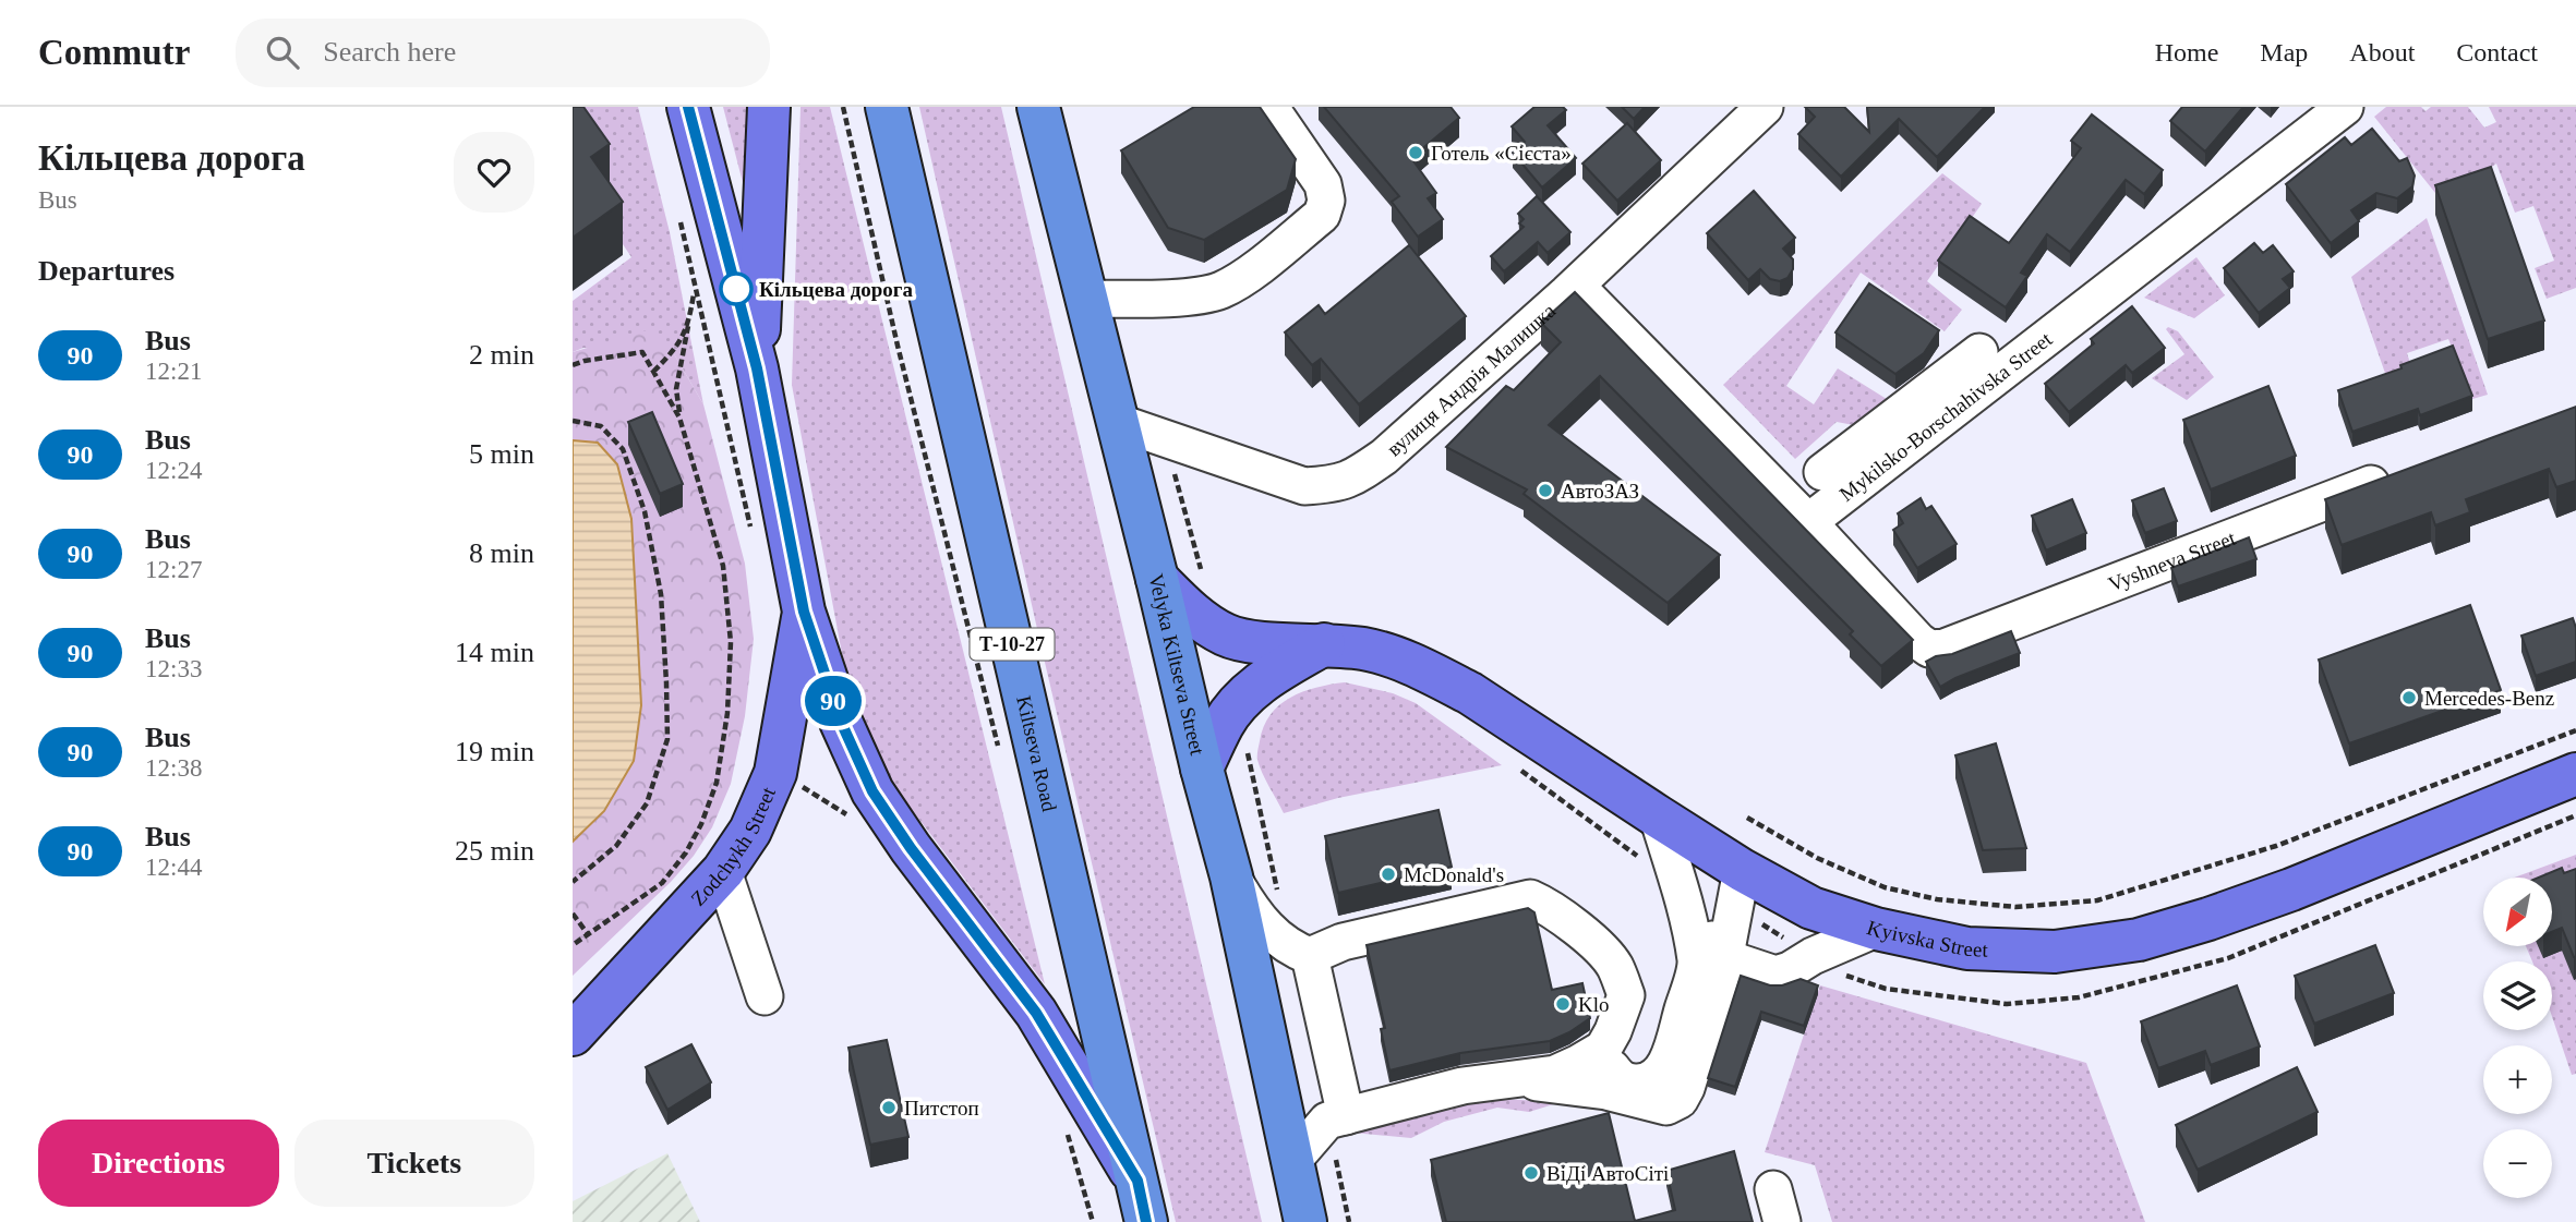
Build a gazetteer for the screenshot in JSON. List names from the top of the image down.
{
  "streets": {
    "highway": ["Т-10-27", "Velyka Kiltseva Street", "Kiltseva Road"],
    "main road": ["Zodchykh Street", "Kyivska Street"],
    "street": ["вулиця Андрія Малишка", "Mykilsko-Borschahivska Street", "Vyshneva Street"]
  },
  "crossings": [
    ["вулиця Андрія Малишка", "Velyka Kiltseva Street"],
    ["Mykilsko-Borschahivska Street", "Vyshneva Street"],
    ["Velyka Kiltseva Street", "Kyivska Street"]
  ],
  "places": [
    "Готель «Сієста»",
    "Кільцева дорога",
    "АвтоЗАЗ",
    "Mercedes-Benz",
    "McDonald's",
    "Klo",
    "Питстоп",
    "ВіДі АвтоСіті"
  ],
  "lines": ["bus line 90"],
  "north": "bottom left",
  "page": {
    "header": "Commutr",
    "search": "Search here",
    "nav": [
      "Home",
      "Map",
      "About",
      "Contact"
    ],
    "heading": [
      ["Кільцева дорога", "Bus"],
      "Departures"
    ],
    "on_map": "90",
    "list": [
      {
        "mark": "90",
        "name": "Bus",
        "note": "12:21",
        "value": "2 min"
      },
      {
        "mark": "90",
        "name": "Bus",
        "note": "12:24",
        "value": "5 min"
      },
      {
        "mark": "90",
        "name": "Bus",
        "note": "12:27",
        "value": "8 min"
      },
      {
        "mark": "90",
        "name": "Bus",
        "note": "12:33",
        "value": "14 min"
      },
      {
        "mark": "90",
        "name": "Bus",
        "note": "12:38",
        "value": "19 min"
      },
      {
        "mark": "90",
        "name": "Bus",
        "note": "12:44",
        "value": "25 min"
      }
    ],
    "map_buttons": ["+", "−"],
    "buttons": ["Directions", "Tickets"]
  }
}
